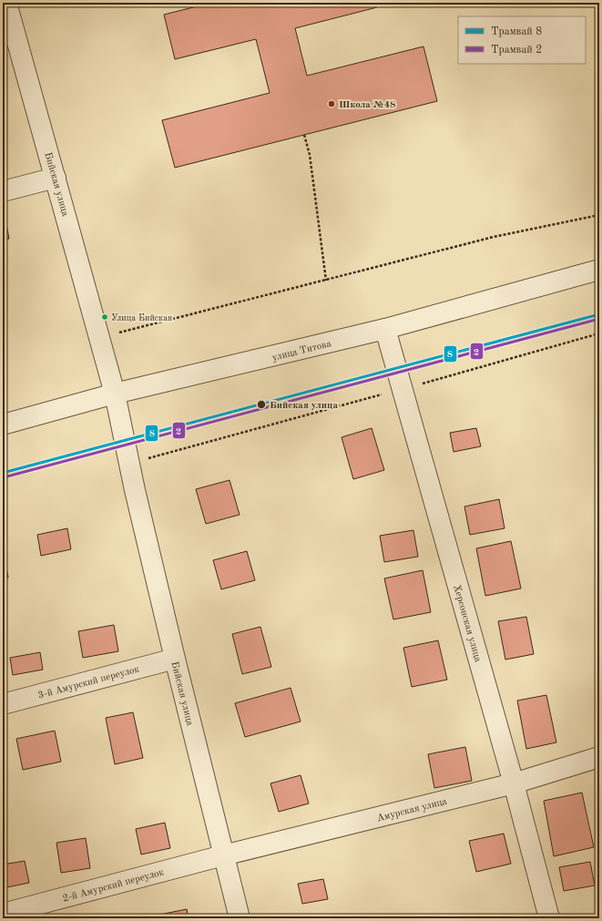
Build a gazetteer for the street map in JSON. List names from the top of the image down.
{
  "streets": {
    "street": [
      "Бийская улица",
      "улица Титова",
      "Херсонская улица",
      "3-й Амурский переулок",
      "Амурская улица",
      "2-й Амурский переулок"
    ]
  },
  "crossings": [
    ["Бийская улица", "улица Титова"],
    ["Бийская улица", "3-й Амурский переулок"],
    ["Бийская улица", "Амурская улица"],
    ["Бийская улица", "2-й Амурский переулок"],
    ["улица Титова", "Херсонская улица"],
    ["Херсонская улица", "Амурская улица"],
    ["Амурская улица", "2-й Амурский переулок"]
  ],
  "places": ["Школа №48", "Улица Бийская", "Бийская улица"],
  "lines": ["tram line 8", "tram line 2"],
  "legend": ["Трамвай 8", "Трамвай 2"]
}
